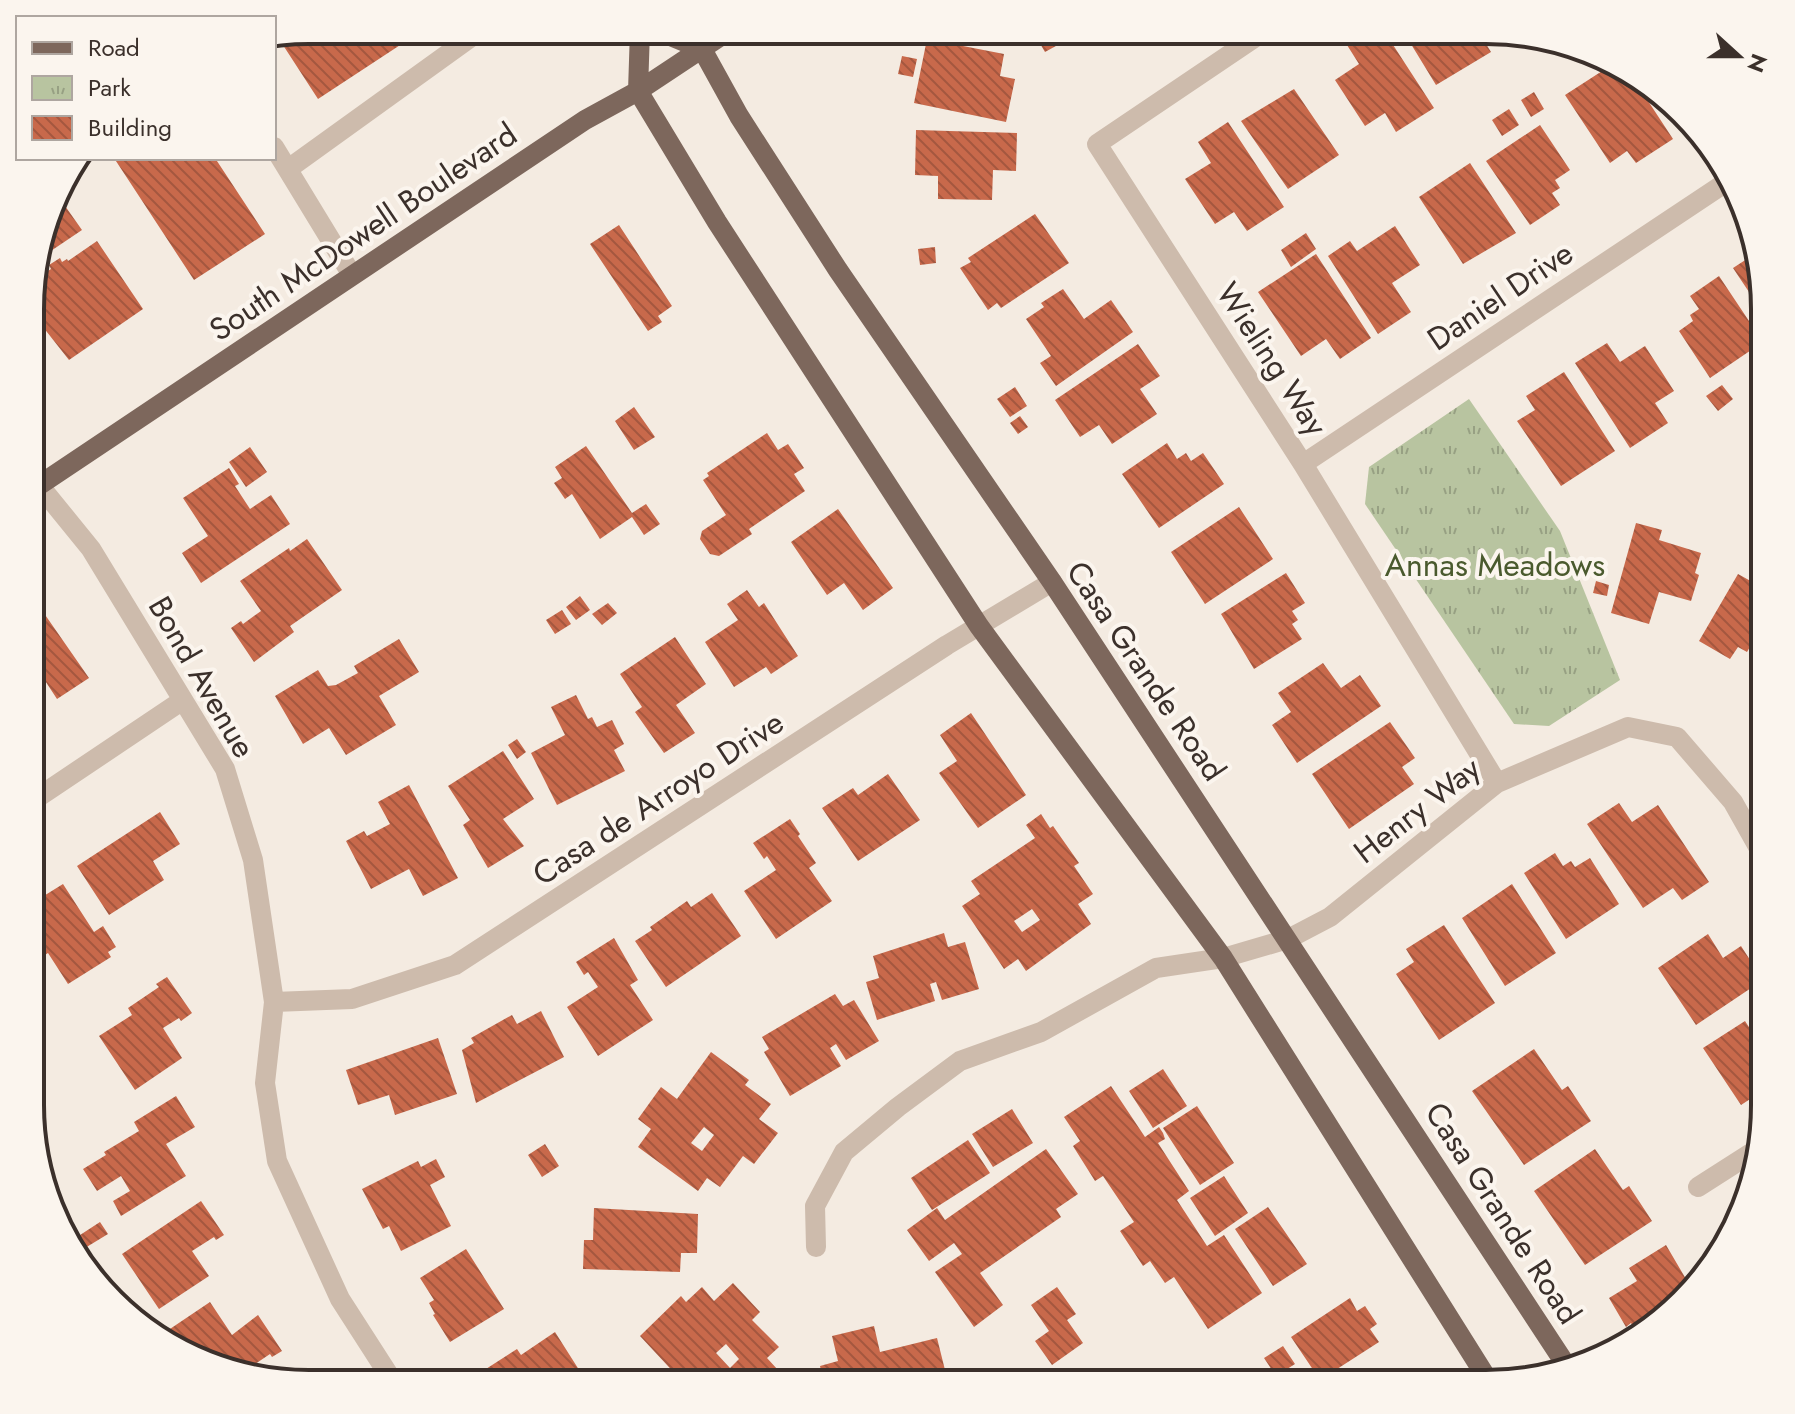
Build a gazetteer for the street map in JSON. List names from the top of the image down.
{
  "streets": {
    "main road": ["South McDowell Boulevard", "Casa Grande Road"],
    "street": [
      "Daniel Drive",
      "Wieling Way",
      "Bond Avenue",
      "Casa de Arroyo Drive",
      "Henry Way"
    ]
  },
  "crossings": [
    ["South McDowell Boulevard", "Casa Grande Road"],
    ["Daniel Drive", "Wieling Way"],
    ["Wieling Way", "Henry Way"],
    ["Casa Grande Road", "Casa de Arroyo Drive"],
    ["Casa Grande Road", "Henry Way"],
    ["Bond Avenue", "Casa de Arroyo Drive"]
  ],
  "parks": ["Annas Meadows"],
  "legend": ["Road", "Park", "Building"],
  "north": "right"
}
